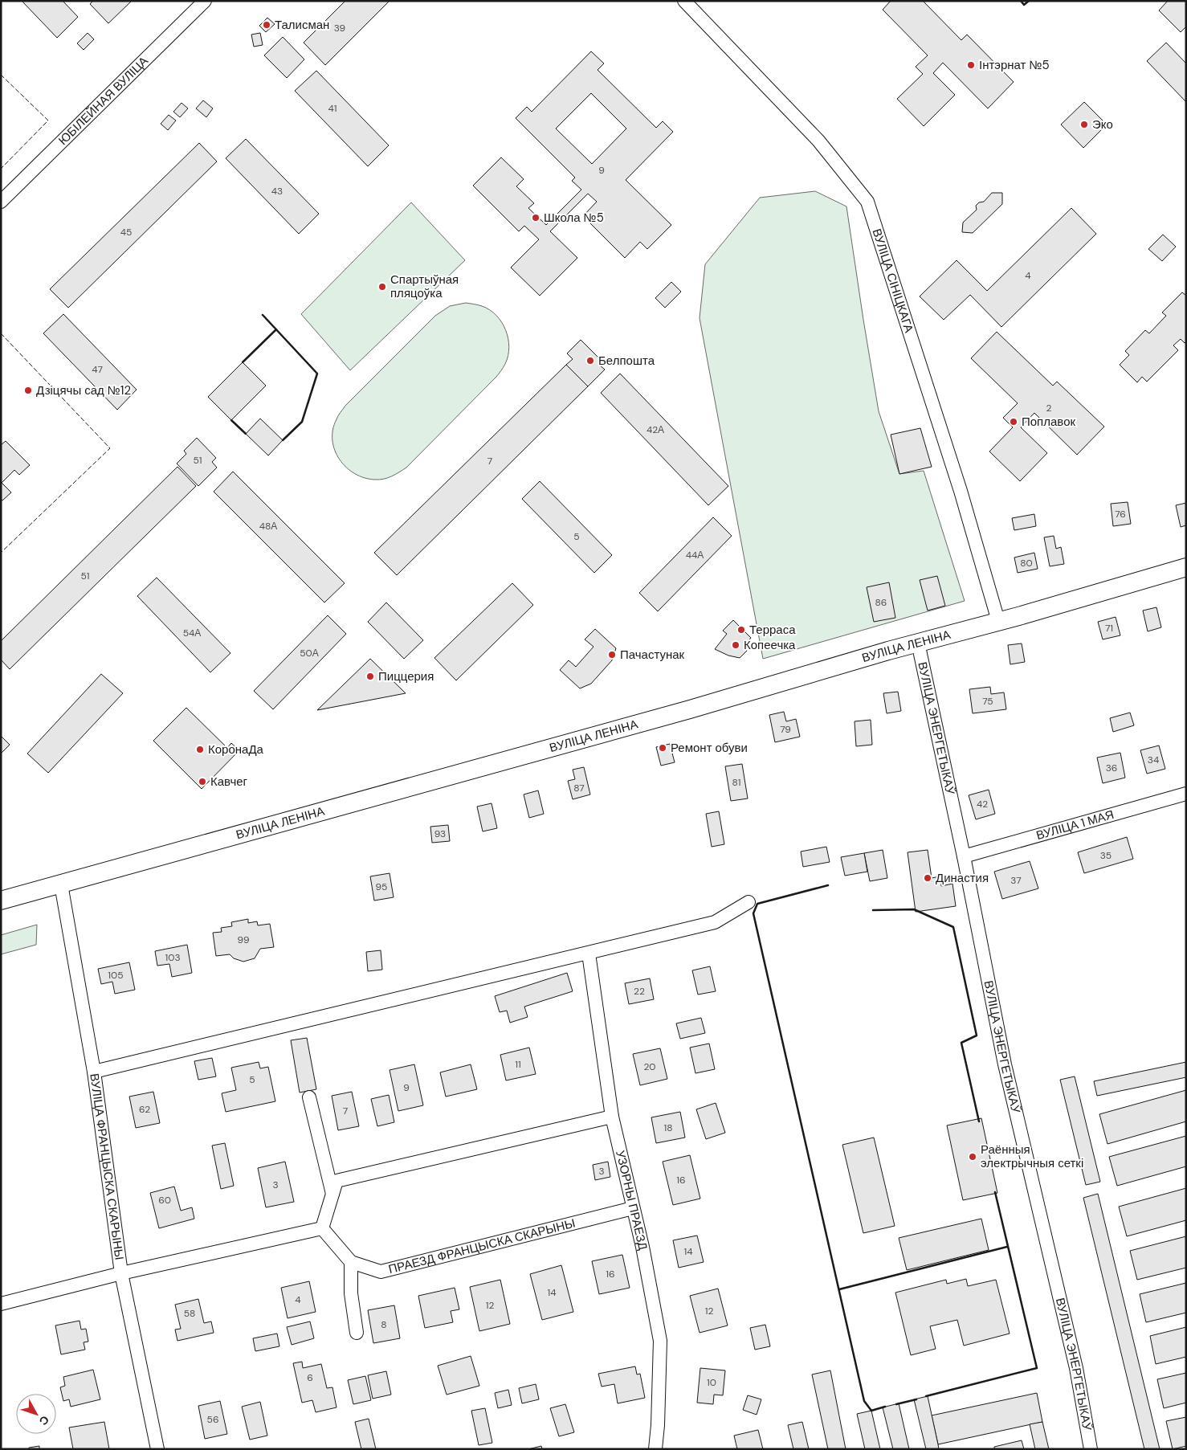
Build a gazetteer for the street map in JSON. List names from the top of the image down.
{
  "streets": {
    "main road": ["ВУЛІЦА ЛЕНІНА"],
    "street": [
      "ЮБІЛЕЙНАЯ ВУЛІЦА",
      "ВУЛІЦА СІНІЦКАГА",
      "ВУЛІЦА ЭНЕРГЕТЫКАЎ",
      "ВУЛІЦА 1 МАЯ",
      "ВУЛІЦА ФРАНЦЫСКА СКАРЫНЫ",
      "УЗОРНЫ ПРАЕЗД",
      "ПРАЕЗД ФРАНЦЫСКА СКАРЫНЫ"
    ]
  },
  "crossings": [
    ["ВУЛІЦА СІНІЦКАГА", "ВУЛІЦА ЛЕНІНА"],
    ["ВУЛІЦА ЛЕНІНА", "ВУЛІЦА ЭНЕРГЕТЫКАЎ"],
    ["ВУЛІЦА ЛЕНІНА", "ВУЛІЦА ФРАНЦЫСКА СКАРЫНЫ"],
    ["ВУЛІЦА ЭНЕРГЕТЫКАЎ", "ВУЛІЦА 1 МАЯ"],
    ["УЗОРНЫ ПРАЕЗД", "ПРАЕЗД ФРАНЦЫСКА СКАРЫНЫ"]
  ],
  "places": [
    "Талисман",
    "Інтэрнат №5",
    "Эко",
    "Школа №5",
    "Спартыўная пляцоўка",
    "Белпошта",
    "Дзіцячы сад №12",
    "Поплавок",
    "Терраса",
    "Копеечка",
    "Пачастунак",
    "Пиццерия",
    "Ремонт обуви",
    "КоронаДа",
    "Кавчег",
    "Династия",
    "Раённыя электрычныя сеткі"
  ],
  "house_numbers": [
    "39",
    "41",
    "9",
    "43",
    "45",
    "4",
    "47",
    "2",
    "42А",
    "51",
    "7",
    "76",
    "48А",
    "5",
    "44А",
    "80",
    "51",
    "86",
    "71",
    "54А",
    "50А",
    "75",
    "79",
    "34",
    "36",
    "81",
    "87",
    "42",
    "93",
    "35",
    "37",
    "95",
    "99",
    "103",
    "105",
    "22",
    "11",
    "20",
    "5",
    "9",
    "62",
    "7",
    "18",
    "3",
    "16",
    "3",
    "60",
    "14",
    "16",
    "14",
    "4",
    "12",
    "12",
    "58",
    "8",
    "6",
    "10",
    "56"
  ],
  "north": "bottom right"
}
